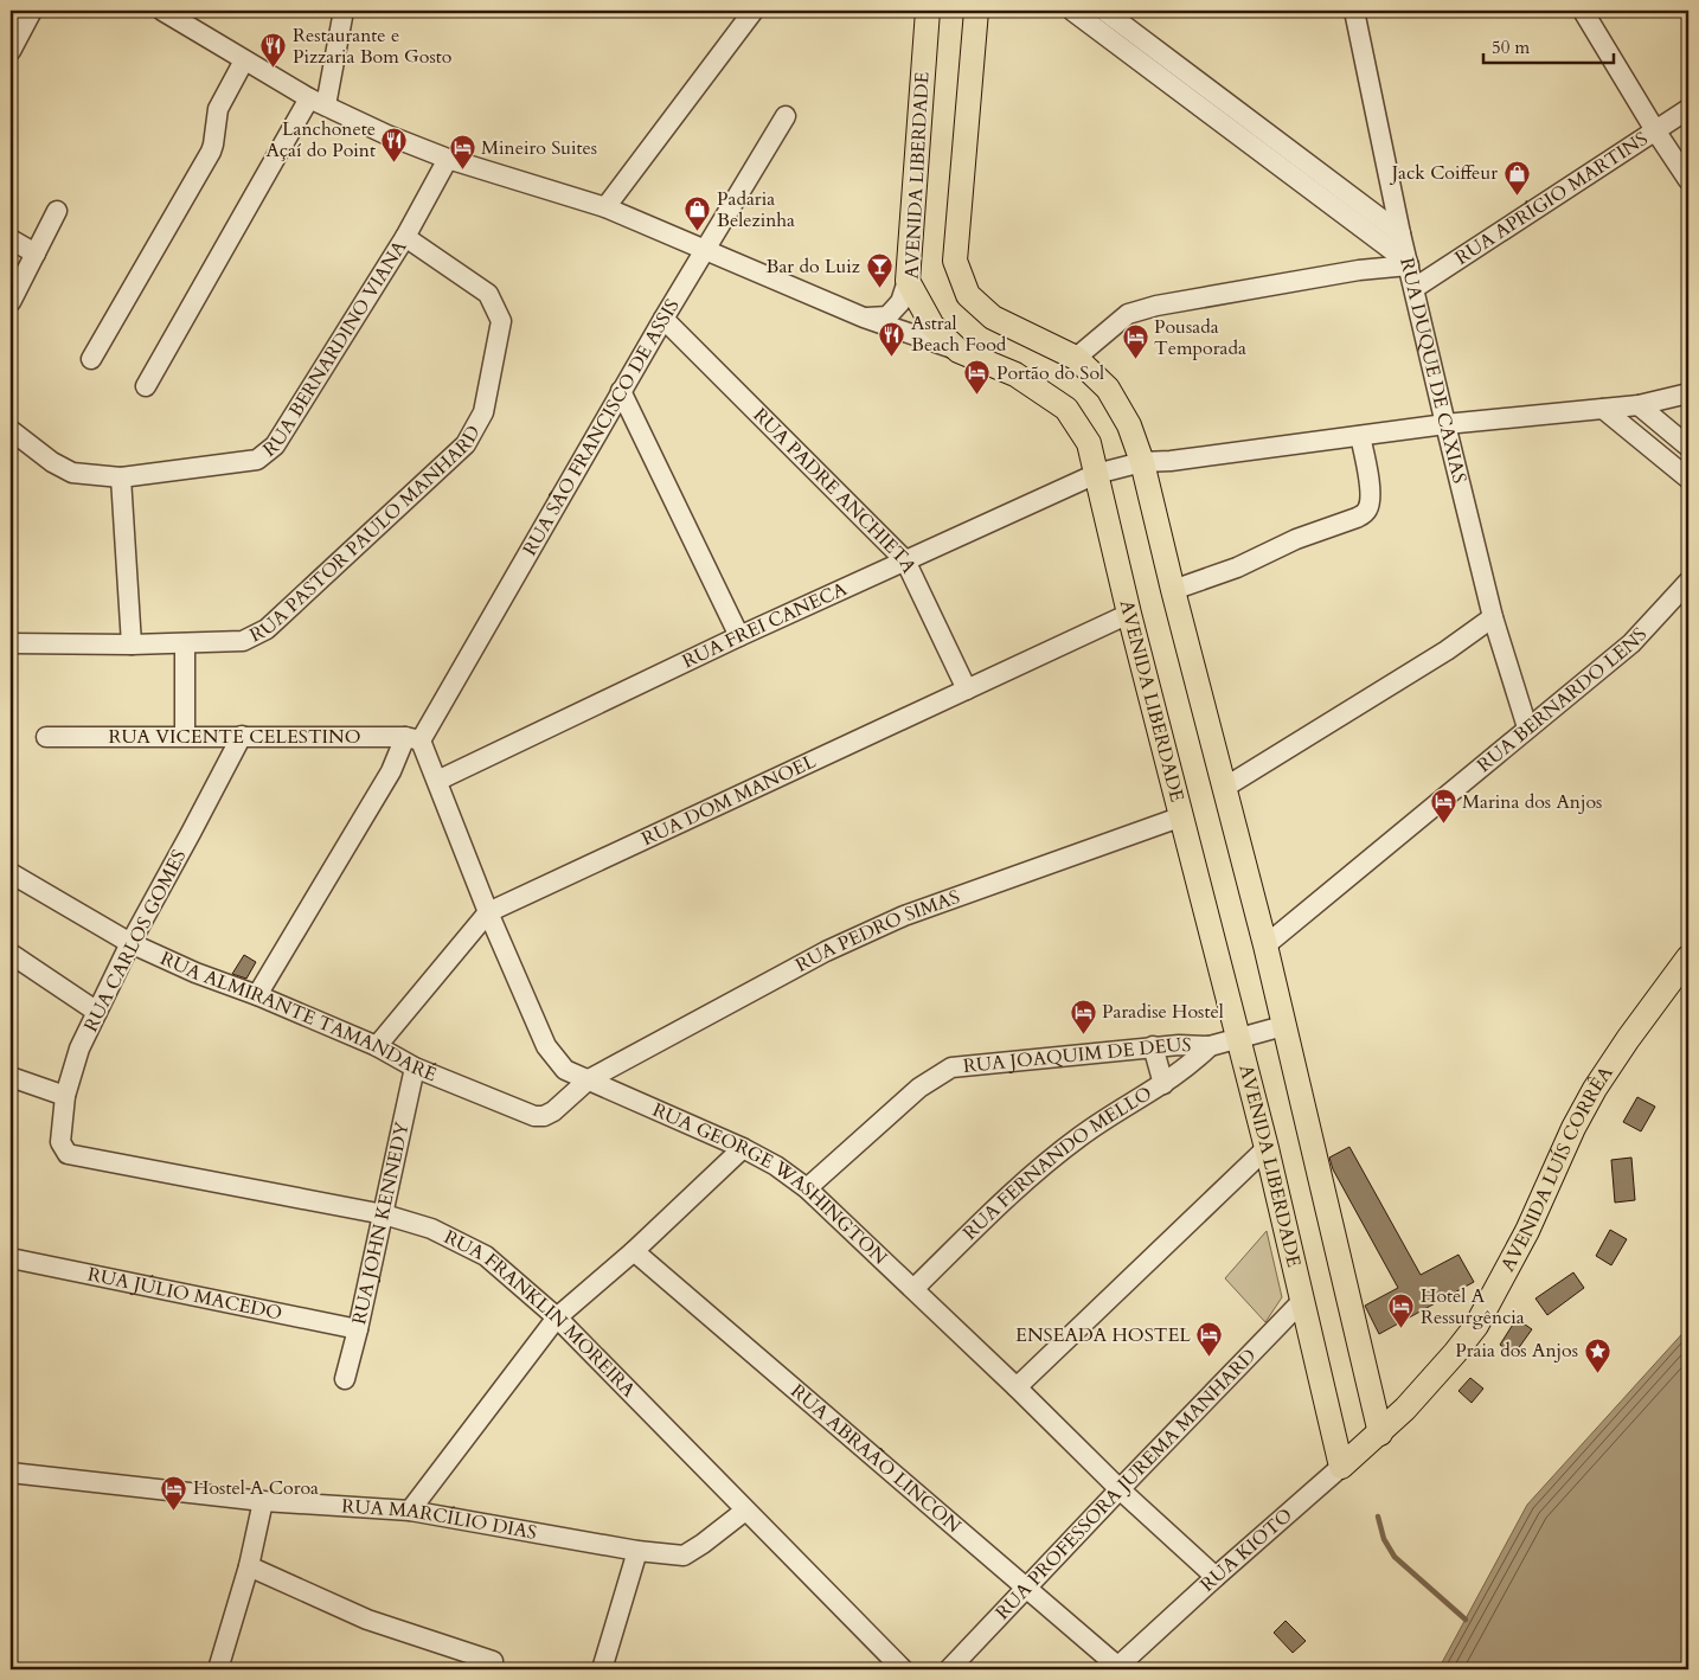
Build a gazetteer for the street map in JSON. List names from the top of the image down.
{
  "streets": {
    "main road": ["AVENIDA LIBERDADE", "AVENIDA LUÍS CORRÊA", "RUA KIOTO"],
    "street": [
      "RUA APRÍGIO MARTINS",
      "RUA BERNARDINO VIANA",
      "RUA DUQUE DE CAXIAS",
      "RUA SÃO FRANCISCO DE ASSIS",
      "RUA PADRE ANCHIETA",
      "RUA PASTOR PAULO MANHARD",
      "RUA FREI CANECA",
      "RUA BERNARDO LENS",
      "RUA VICENTE CELESTINO",
      "RUA DOM MANOEL",
      "RUA PEDRO SIMAS",
      "RUA CARLOS GOMES",
      "RUA ALMIRANTE TAMANDARÉ",
      "RUA JOAQUIM DE DEUS",
      "RUA FERNANDO MELLO",
      "RUA GEORGE WASHINGTON",
      "RUA JOHN KENNEDY",
      "RUA JÚLIO MACEDO",
      "RUA FRANKLIN MOREIRA",
      "RUA ABRAÃO LINCON",
      "RUA PROFESSORA JUREMA MANHARD",
      "RUA MARCÍLIO DIAS"
    ]
  },
  "crossings": [
    ["AVENIDA LIBERDADE", "RUA FREI CANECA"],
    ["AVENIDA LIBERDADE", "RUA DOM MANOEL"],
    ["AVENIDA LIBERDADE", "RUA PEDRO SIMAS"],
    ["AVENIDA LIBERDADE", "RUA JOAQUIM DE DEUS"],
    ["AVENIDA LIBERDADE", "RUA PROFESSORA JUREMA MANHARD"],
    ["AVENIDA LIBERDADE", "RUA KIOTO"],
    ["RUA APRÍGIO MARTINS", "RUA DUQUE DE CAXIAS"],
    ["RUA BERNARDINO VIANA", "RUA PASTOR PAULO MANHARD"],
    ["RUA DUQUE DE CAXIAS", "RUA FREI CANECA"],
    ["RUA DUQUE DE CAXIAS", "RUA BERNARDO LENS"],
    ["RUA SÃO FRANCISCO DE ASSIS", "RUA PADRE ANCHIETA"],
    ["RUA SÃO FRANCISCO DE ASSIS", "RUA VICENTE CELESTINO"],
    ["RUA SÃO FRANCISCO DE ASSIS", "RUA ALMIRANTE TAMANDARÉ"],
    ["RUA SÃO FRANCISCO DE ASSIS", "RUA GEORGE WASHINGTON"],
    ["RUA PADRE ANCHIETA", "RUA FREI CANECA"],
    ["RUA PADRE ANCHIETA", "RUA DOM MANOEL"],
    ["RUA FREI CANECA", "RUA GEORGE WASHINGTON"],
    ["RUA VICENTE CELESTINO", "RUA CARLOS GOMES"],
    ["RUA VICENTE CELESTINO", "RUA GEORGE WASHINGTON"],
    ["RUA DOM MANOEL", "RUA ALMIRANTE TAMANDARÉ"],
    ["RUA DOM MANOEL", "RUA GEORGE WASHINGTON"],
    ["RUA PEDRO SIMAS", "RUA ALMIRANTE TAMANDARÉ"],
    ["RUA PEDRO SIMAS", "RUA GEORGE WASHINGTON"],
    ["RUA CARLOS GOMES", "RUA ALMIRANTE TAMANDARÉ"],
    ["RUA CARLOS GOMES", "RUA FRANKLIN MOREIRA"],
    ["RUA ALMIRANTE TAMANDARÉ", "RUA GEORGE WASHINGTON"],
    ["RUA ALMIRANTE TAMANDARÉ", "RUA JOHN KENNEDY"],
    ["RUA JOAQUIM DE DEUS", "RUA FERNANDO MELLO"],
    ["RUA JOAQUIM DE DEUS", "RUA GEORGE WASHINGTON"],
    ["RUA FERNANDO MELLO", "RUA GEORGE WASHINGTON"],
    ["AVENIDA LUÍS CORRÊA", "RUA KIOTO"],
    ["RUA GEORGE WASHINGTON", "RUA PROFESSORA JUREMA MANHARD"],
    ["RUA GEORGE WASHINGTON", "RUA KIOTO"],
    ["RUA JOHN KENNEDY", "RUA JÚLIO MACEDO"],
    ["RUA JOHN KENNEDY", "RUA FRANKLIN MOREIRA"],
    ["RUA FRANKLIN MOREIRA", "RUA MARCÍLIO DIAS"],
    ["RUA ABRAÃO LINCON", "RUA PROFESSORA JUREMA MANHARD"],
    ["RUA ABRAÃO LINCON", "RUA KIOTO"]
  ],
  "places": {
    "restaurant": ["Restaurante e Pizzaria Bom Gosto", "Lanchonete Açaí do Point", "Astral Beach Food"],
    "hotel": [
      "Mineiro Suites",
      "Pousada Temporada",
      "Portão do Sol",
      "Marina dos Anjos",
      "Paradise Hostel",
      "Hotel A Ressurgência",
      "ENSEADA HOSTEL",
      "Hostel A Coroa"
    ],
    "shop": ["Jack Coiffeur", "Padaria Belezinha"],
    "bar": ["Bar do Luiz"],
    "place": ["Praia dos Anjos"]
  },
  "scale_bar": "50 m"
}
